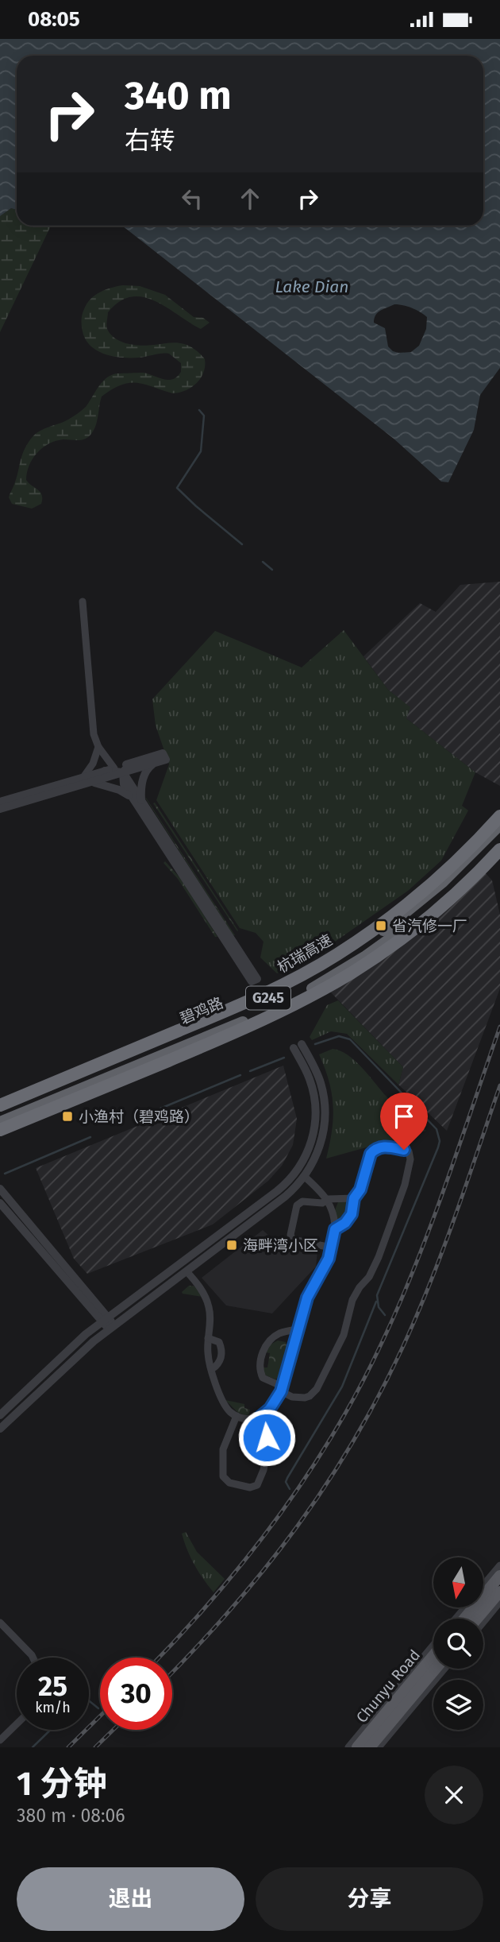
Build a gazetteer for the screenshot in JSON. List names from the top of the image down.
{
  "streets": {
    "highway": ["杭瑞高速", "G245", "碧鸡路"],
    "main road": ["Chunyu Road"]
  },
  "crossings": [
    ["杭瑞高速", "碧鸡路"]
  ],
  "water": ["Lake Dian"],
  "places": {
    "transit": ["省汽修一厂", "小渔村（碧鸡路）", "海畔湾小区"]
  },
  "north": "bottom",
  "page": {
    "status": "08:05",
    "turn": ["340 m", "右转"],
    "speed": "25 km/h",
    "limit": "30",
    "heading": ["1 分钟", "380 m · 08:06"],
    "buttons": ["退出", "分享"]
  }
}
